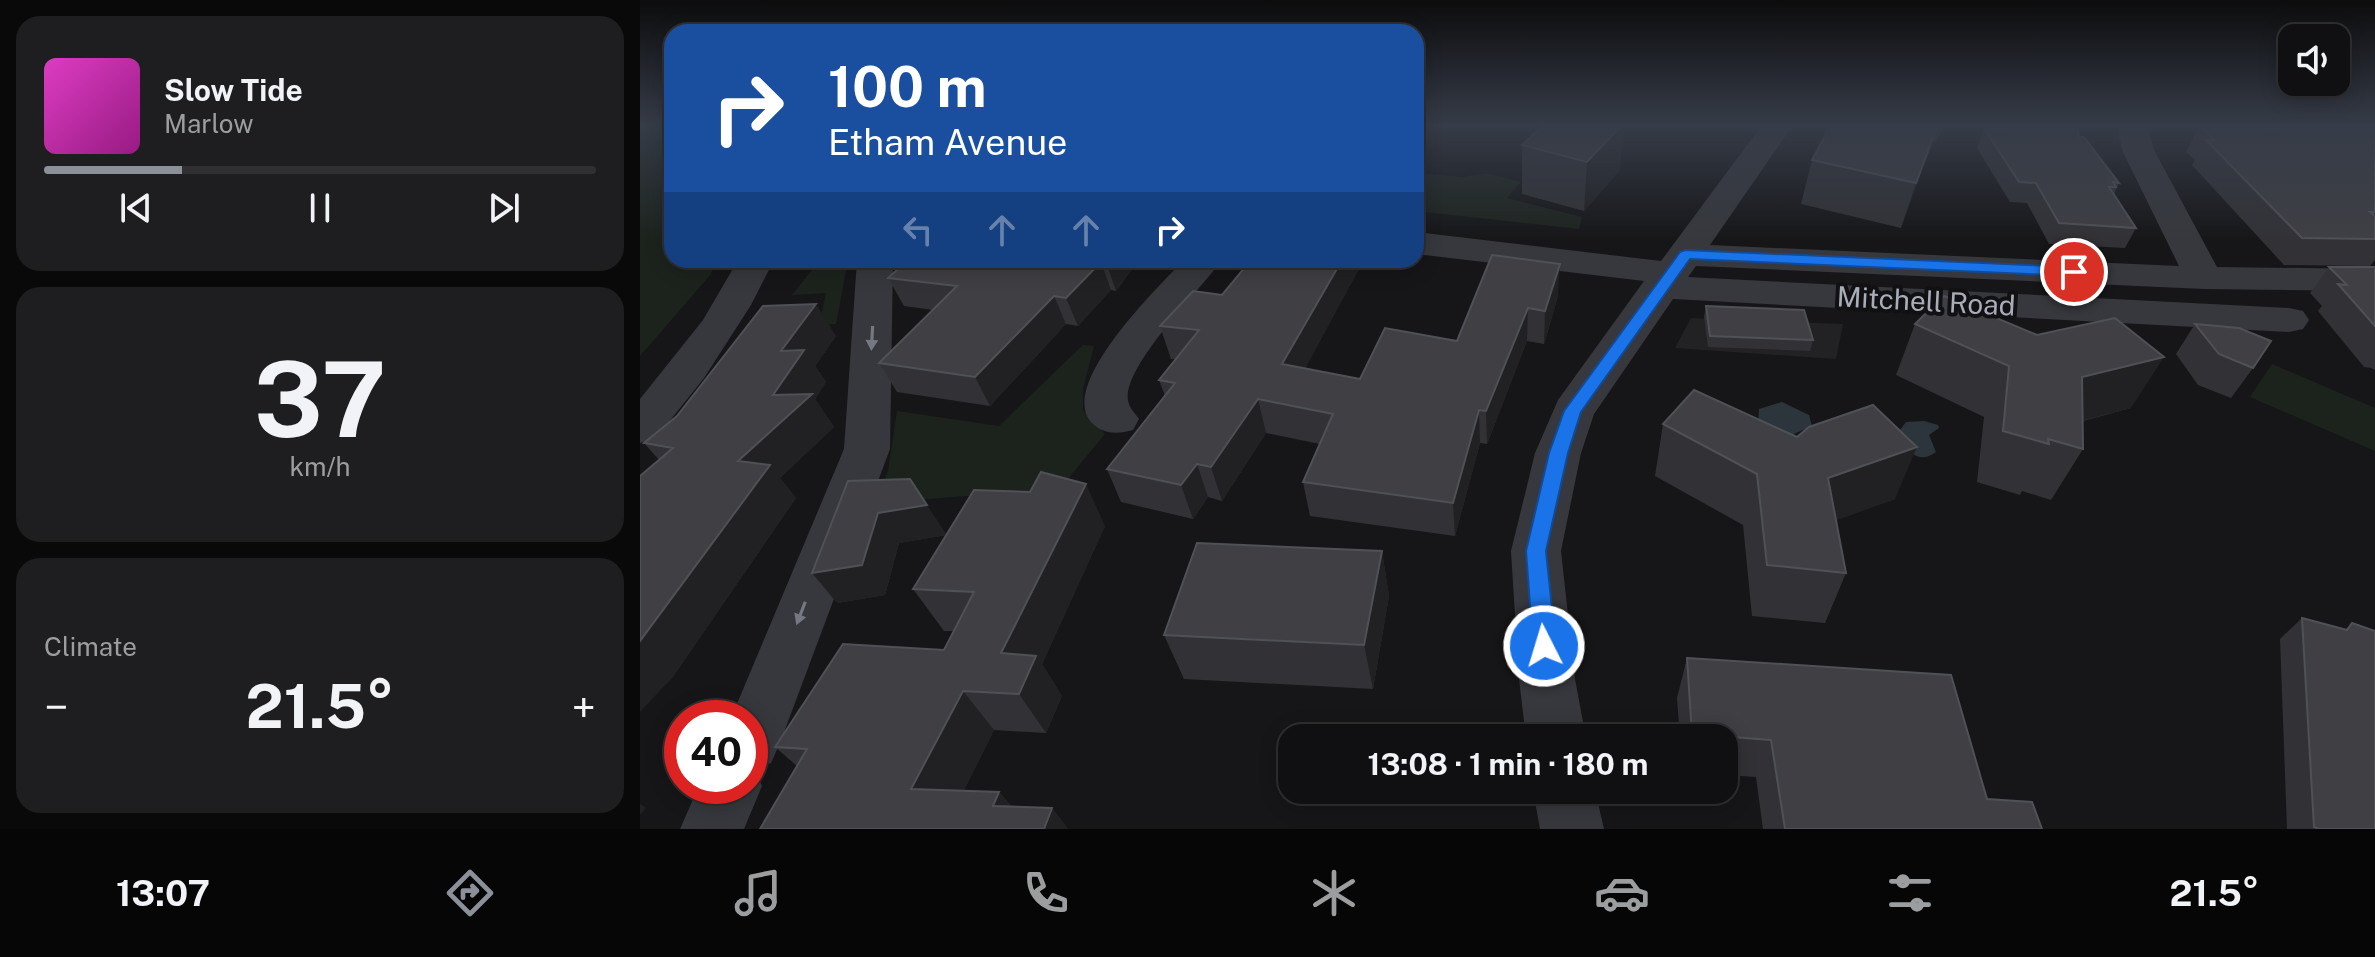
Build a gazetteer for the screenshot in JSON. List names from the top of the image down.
{
  "streets": {
    "street": ["Mitchell Road"]
  },
  "page": {
    "turn": ["100 m", "Etham Avenue"],
    "song": ["Slow Tide", "Marlow"],
    "tile": [
      ["37", "km/h"],
      "Climate"
    ],
    "heat": ["−", "21.5°", "+"],
    "limit": "40",
    "trip": "13:08 · 1 min · 180 m",
    "tabs": ["13:07", "21.5°"]
  }
}
